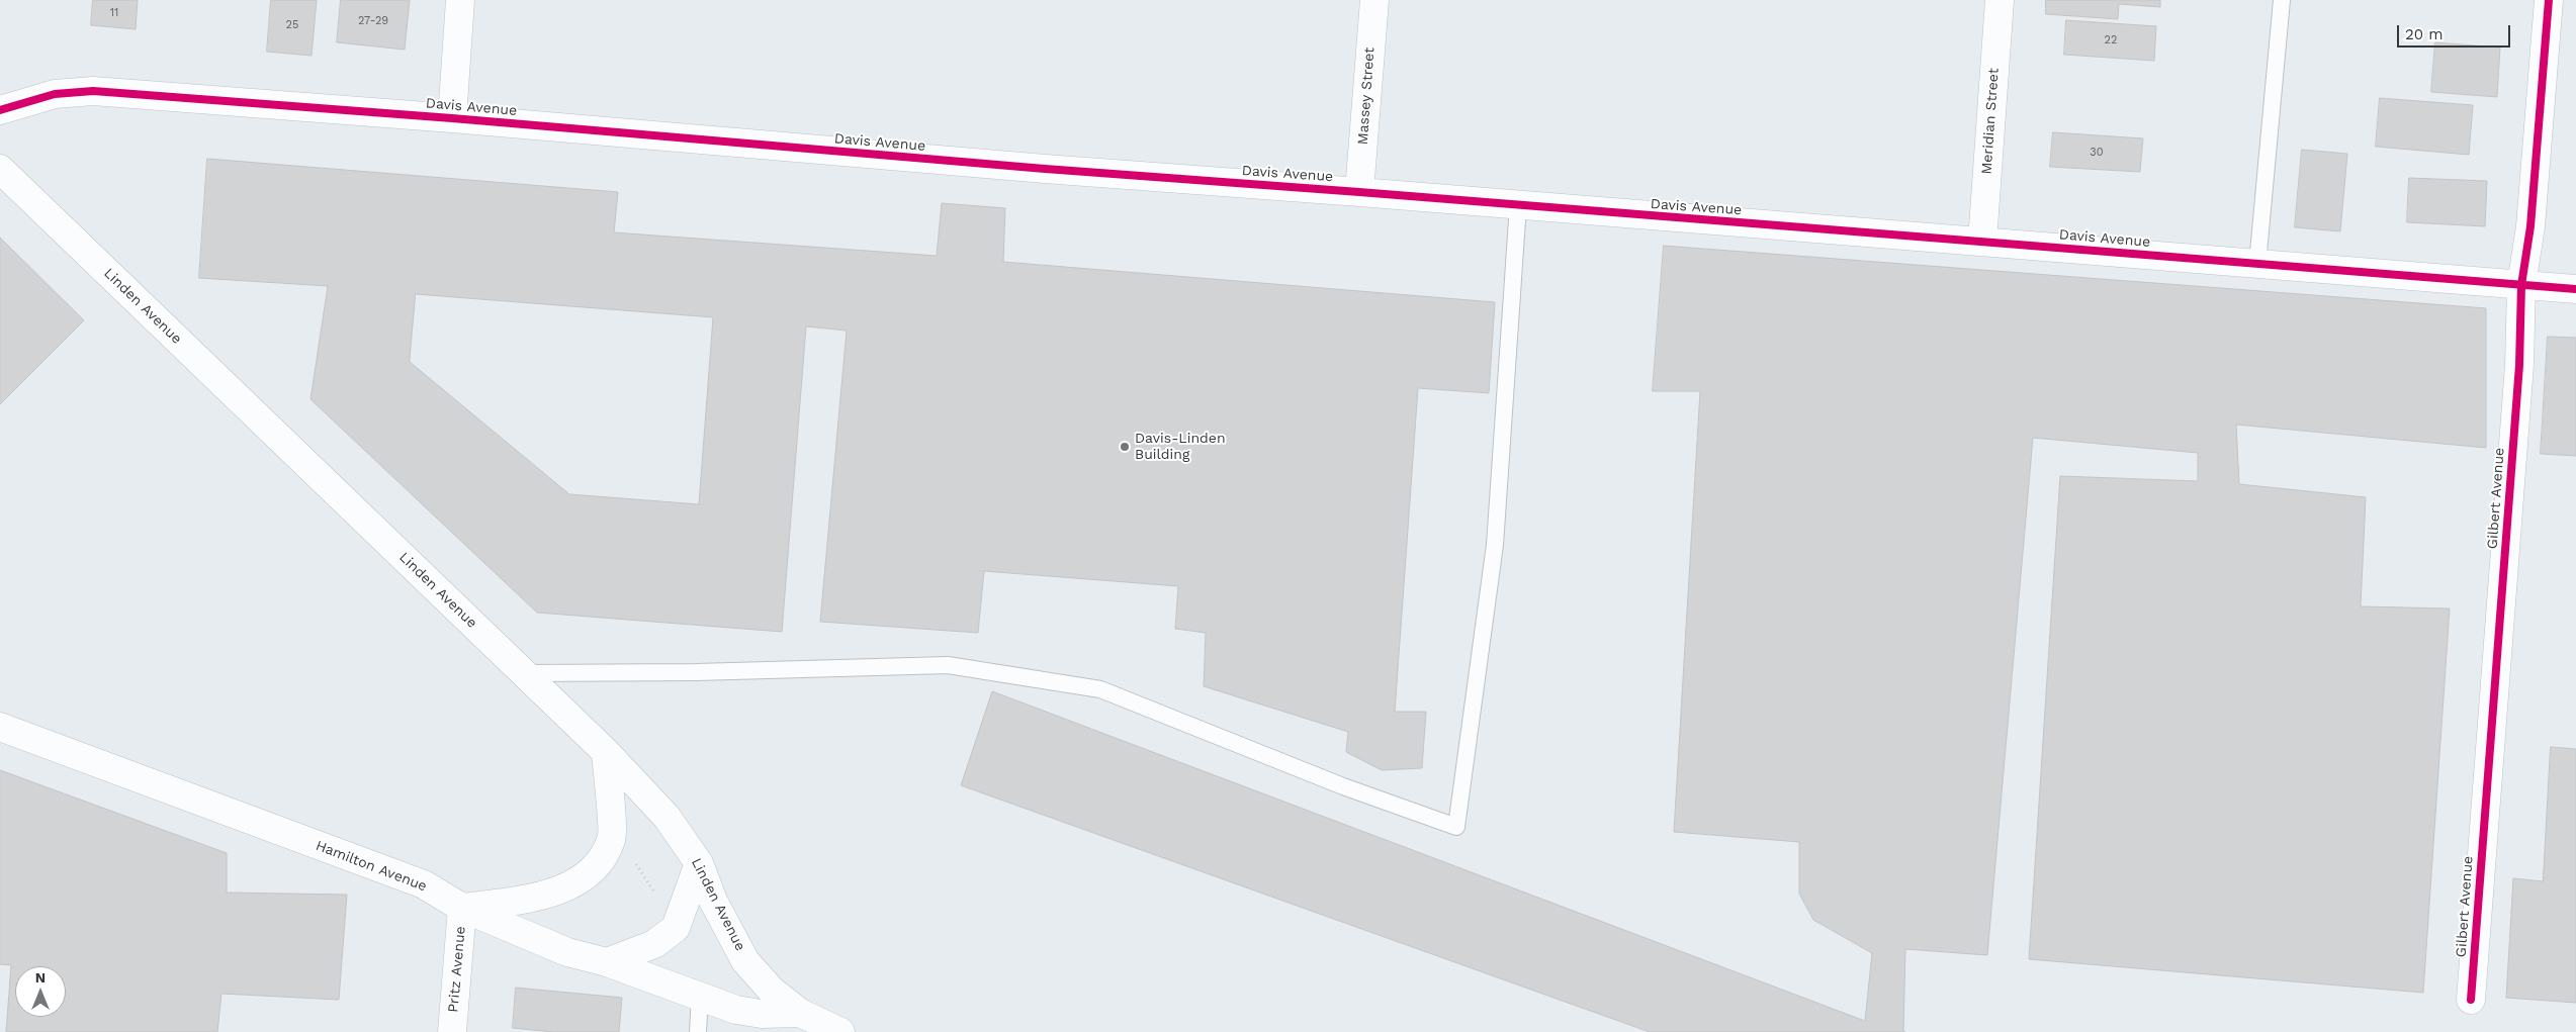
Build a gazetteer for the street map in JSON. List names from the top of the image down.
{
  "streets": {
    "street": [
      "Massey Street",
      "Davis Avenue",
      "Meridian Street",
      "Linden Avenue",
      "Gilbert Avenue",
      "Hamilton Avenue",
      "Pritz Avenue"
    ]
  },
  "crossings": [
    ["Massey Street", "Davis Avenue"],
    ["Davis Avenue", "Meridian Street"],
    ["Davis Avenue", "Gilbert Avenue"],
    ["Linden Avenue", "Hamilton Avenue"],
    ["Hamilton Avenue", "Pritz Avenue"]
  ],
  "places": ["Davis-Linden Building"],
  "house_numbers": [
    "11",
    "27-29",
    "25",
    "22",
    "30"
  ],
  "scale_bar": "20 m",
  "north": "top"
}
